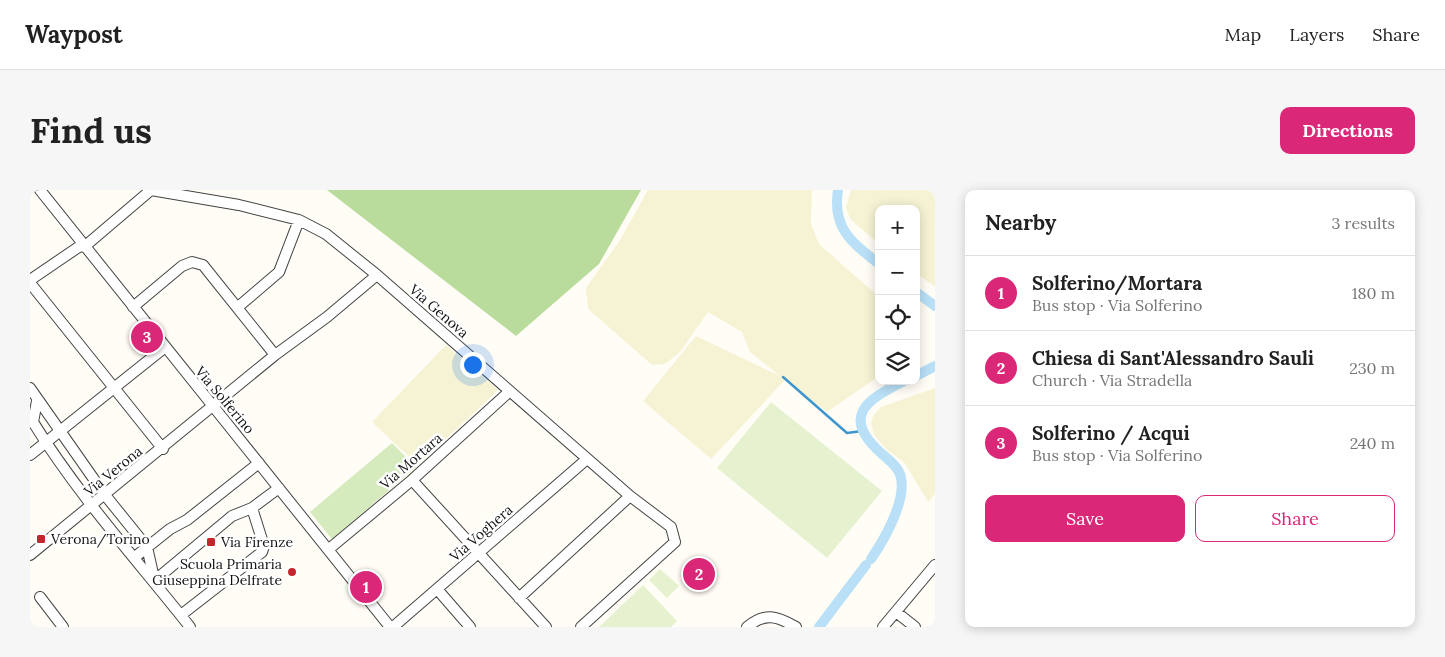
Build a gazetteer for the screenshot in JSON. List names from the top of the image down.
{
  "streets": {
    "street": [
      "Via Genova",
      "Via Solferino",
      "Via Mortara",
      "Via Verona",
      "Via Voghera"
    ]
  },
  "crossings": [
    ["Via Genova", "Via Mortara"],
    ["Via Genova", "Via Verona"],
    ["Via Genova", "Via Voghera"],
    ["Via Solferino", "Via Mortara"],
    ["Via Solferino", "Via Verona"],
    ["Via Solferino", "Via Voghera"]
  ],
  "places": {
    "transit": ["Verona/Torino", "Via Firenze"],
    "other": ["Scuola Primaria Giuseppina Delfrate"]
  },
  "page": {
    "header": "Waypost",
    "nav": ["Map", "Layers", "Share"],
    "buttons": [
      "Directions",
      ["Save", "Share"]
    ],
    "title": "Find us",
    "heading": ["Nearby", "3 results"],
    "map_buttons": ["+", "−"],
    "list": [
      {
        "mark": "1",
        "name": "Solferino/Mortara",
        "note": "Bus stop · Via Solferino",
        "value": "180 m"
      },
      {
        "mark": "2",
        "name": "Chiesa di Sant'Alessandro Sauli",
        "note": "Church · Via Stradella",
        "value": "230 m"
      },
      {
        "mark": "3",
        "name": "Solferino / Acqui",
        "note": "Bus stop · Via Solferino",
        "value": "240 m"
      }
    ],
    "pins": ["3", "2", "1"]
  }
}
